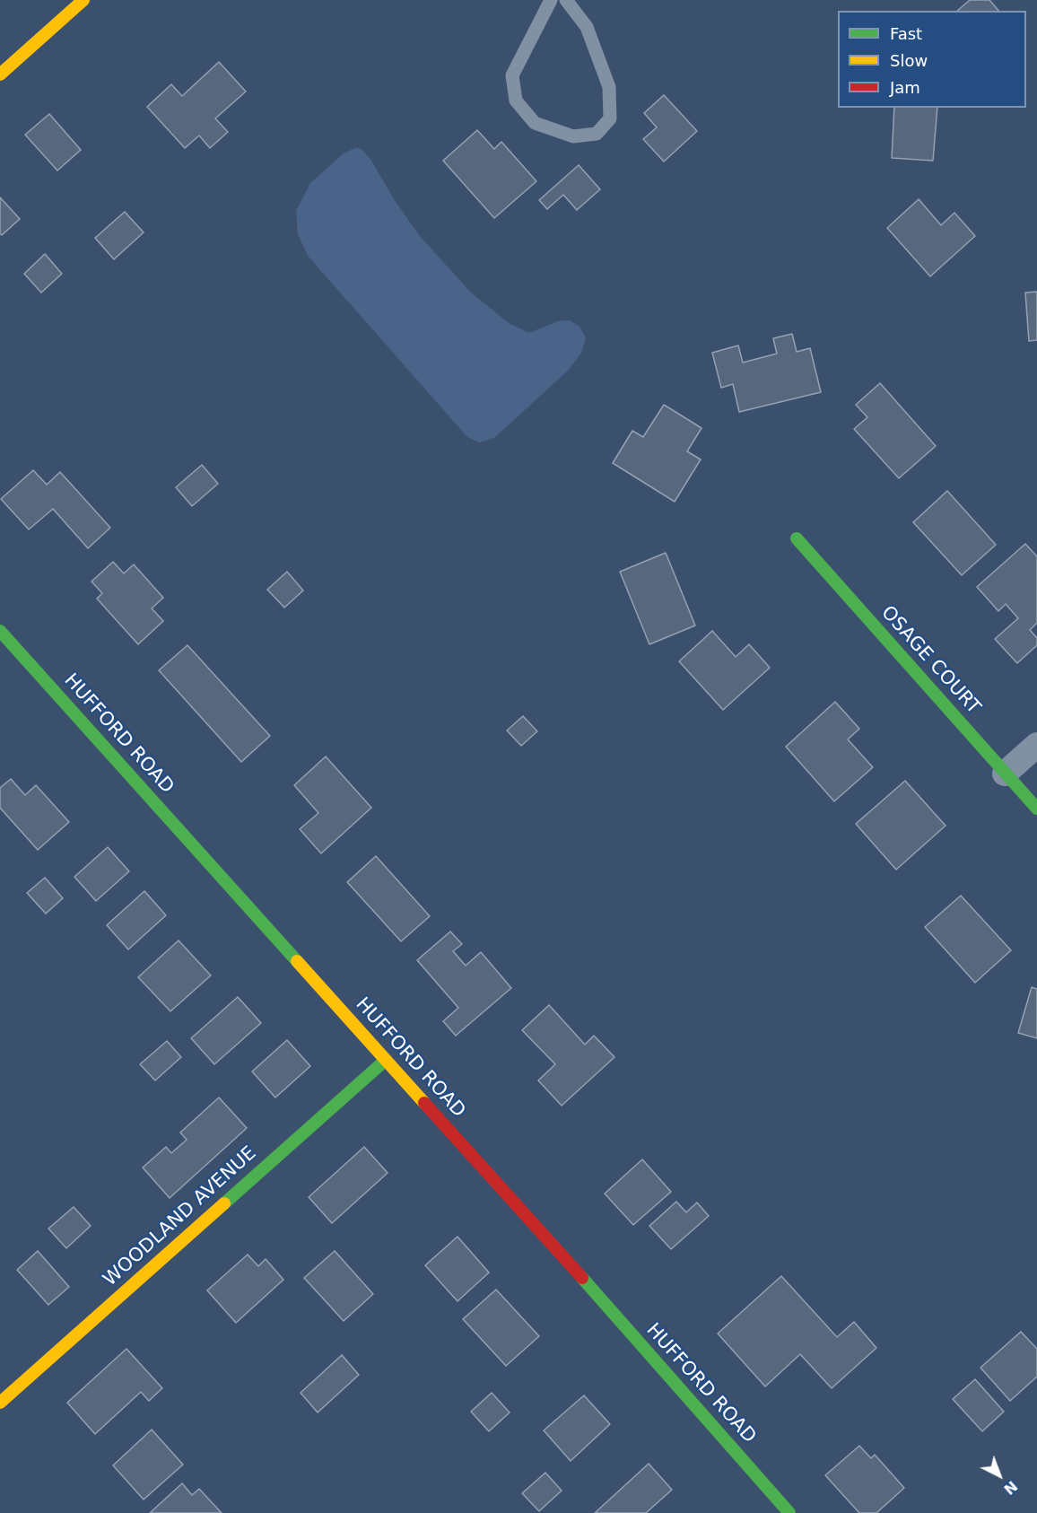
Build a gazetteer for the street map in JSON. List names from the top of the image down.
{
  "streets": {
    "street": ["OSAGE COURT", "HUFFORD ROAD", "WOODLAND AVENUE"]
  },
  "crossings": [
    ["HUFFORD ROAD", "WOODLAND AVENUE"]
  ],
  "legend": ["Fast", "Slow", "Jam"],
  "north": "bottom right"
}
